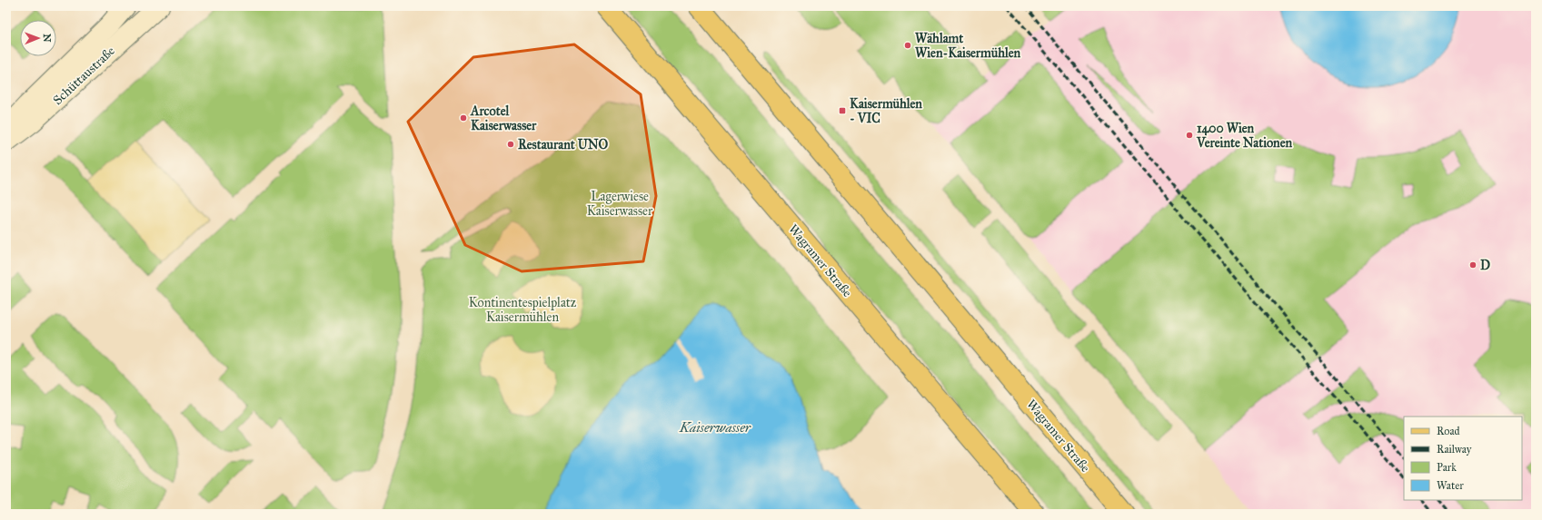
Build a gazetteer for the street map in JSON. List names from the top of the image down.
{
  "streets": {
    "main road": ["Wagramer Straße"],
    "street": ["Schüttaustraße"]
  },
  "water": ["Kaiserwasser"],
  "parks": ["Lagerwiese Kaiserwasser", "Kontinentespielplatz Kaisermühlen"],
  "places": {
    "other": [
      "Wählamt Wien-Kaisermühlen",
      "Arcotel Kaiserwasser",
      "1400 Wien Vereinte Nationen",
      "Restaurant UNO",
      "D"
    ],
    "transit": ["Kaisermühlen - VIC"]
  },
  "legend": [
    "Road",
    "Railway",
    "Park",
    "Water"
  ],
  "north": "right"
}
